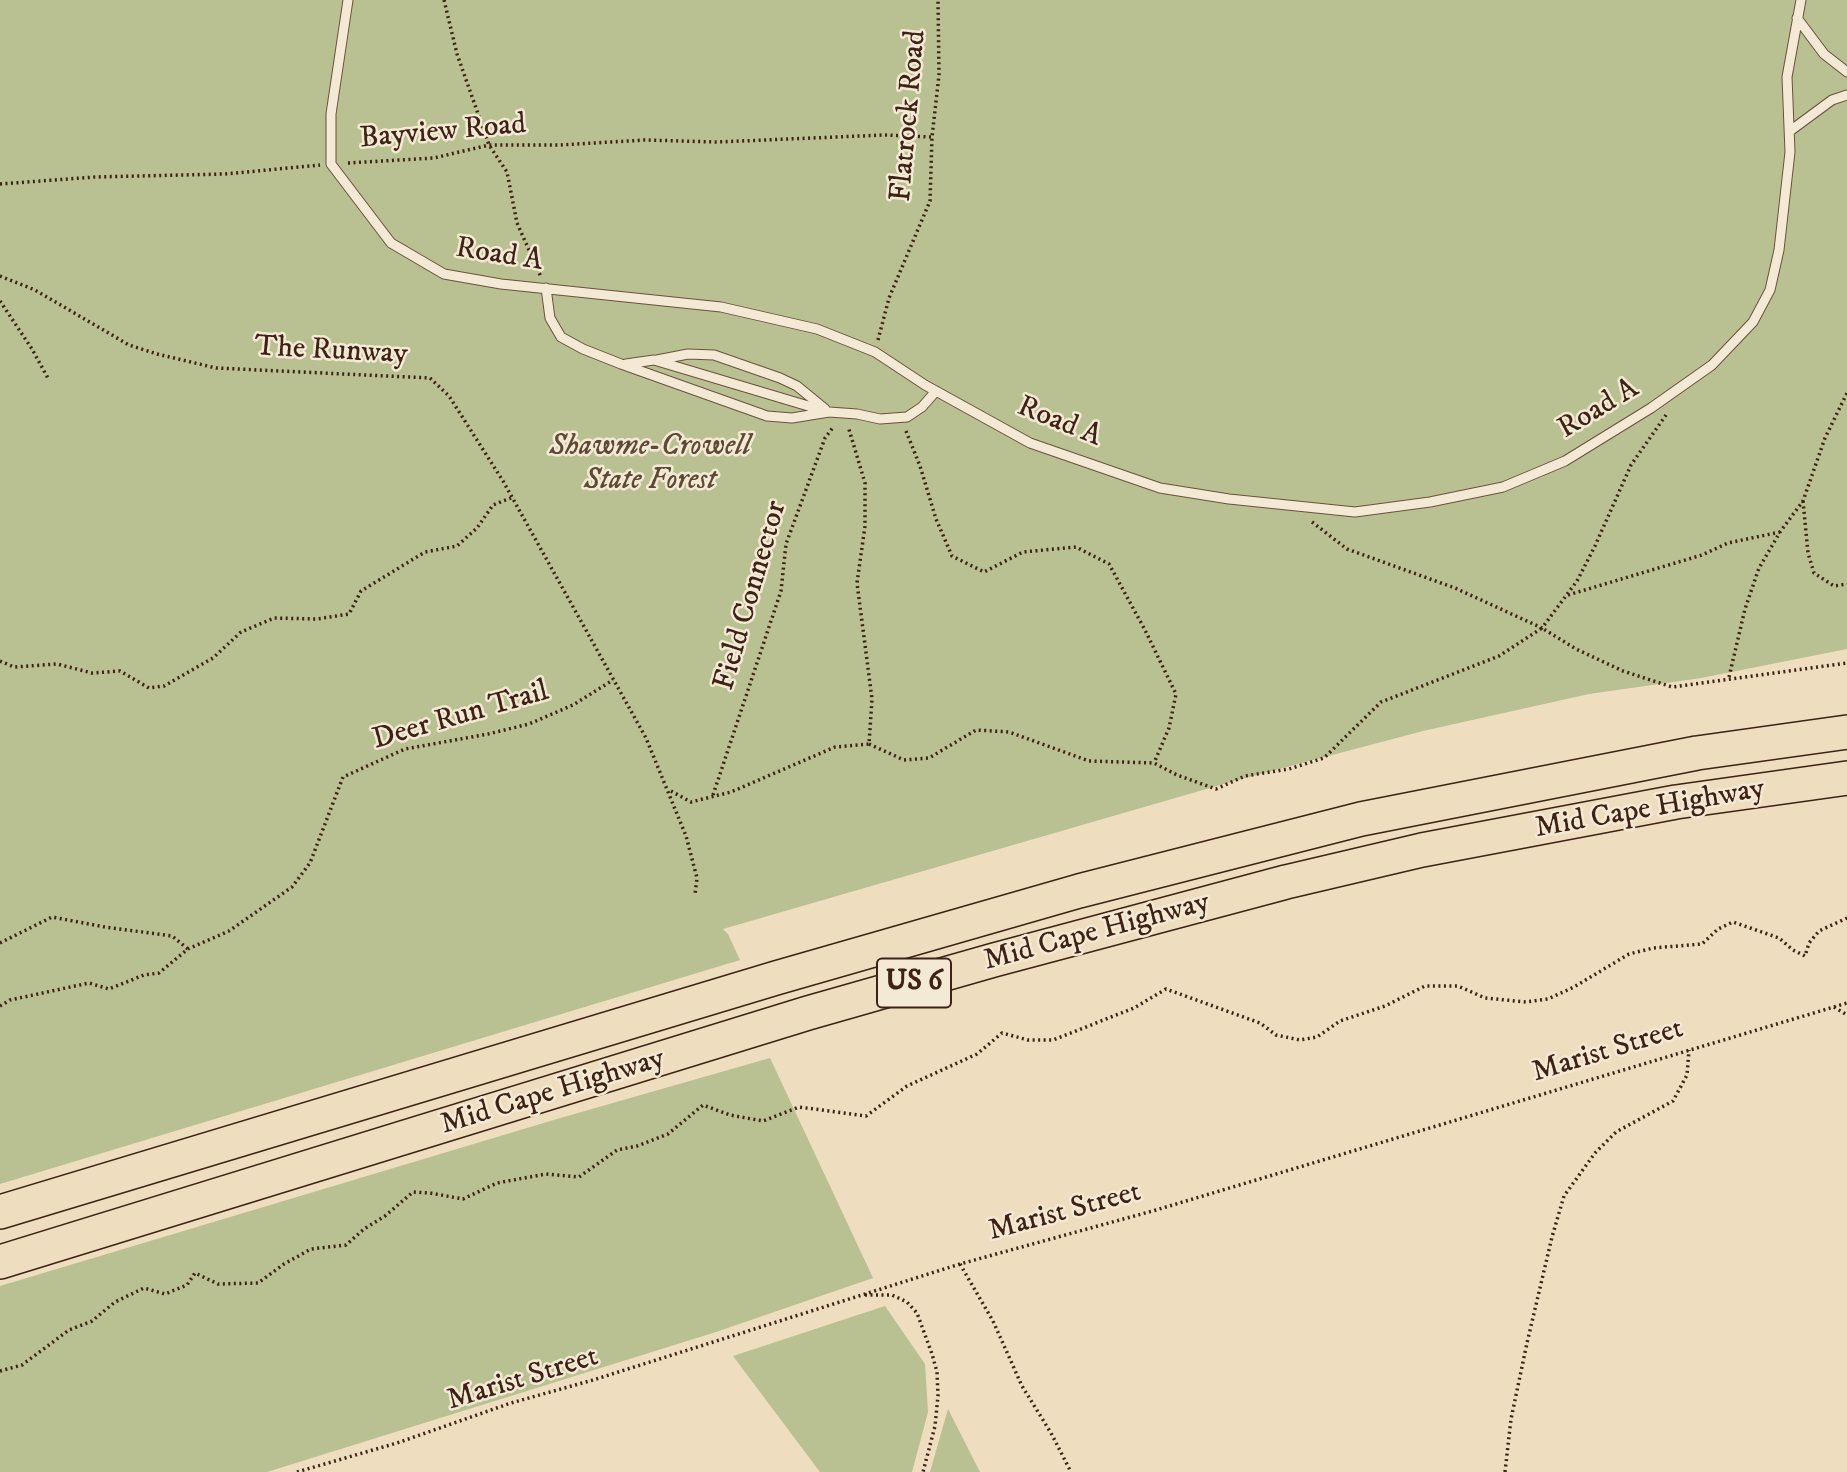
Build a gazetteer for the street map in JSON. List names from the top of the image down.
{
  "streets": {
    "highway": ["Mid Cape Highway", "US 6"],
    "lane": ["Road A"],
    "path": [
      "Flatrock Road",
      "Bayview Road",
      "The Runway",
      "Field Connector",
      "Deer Run Trail",
      "Marist Street"
    ]
  },
  "crossings": [
    ["Flatrock Road", "Bayview Road"],
    ["Flatrock Road", "Road A"],
    ["Bayview Road", "Road A"],
    ["The Runway", "Deer Run Trail"]
  ],
  "parks": ["Shawme-Crowell State Forest"]
}
